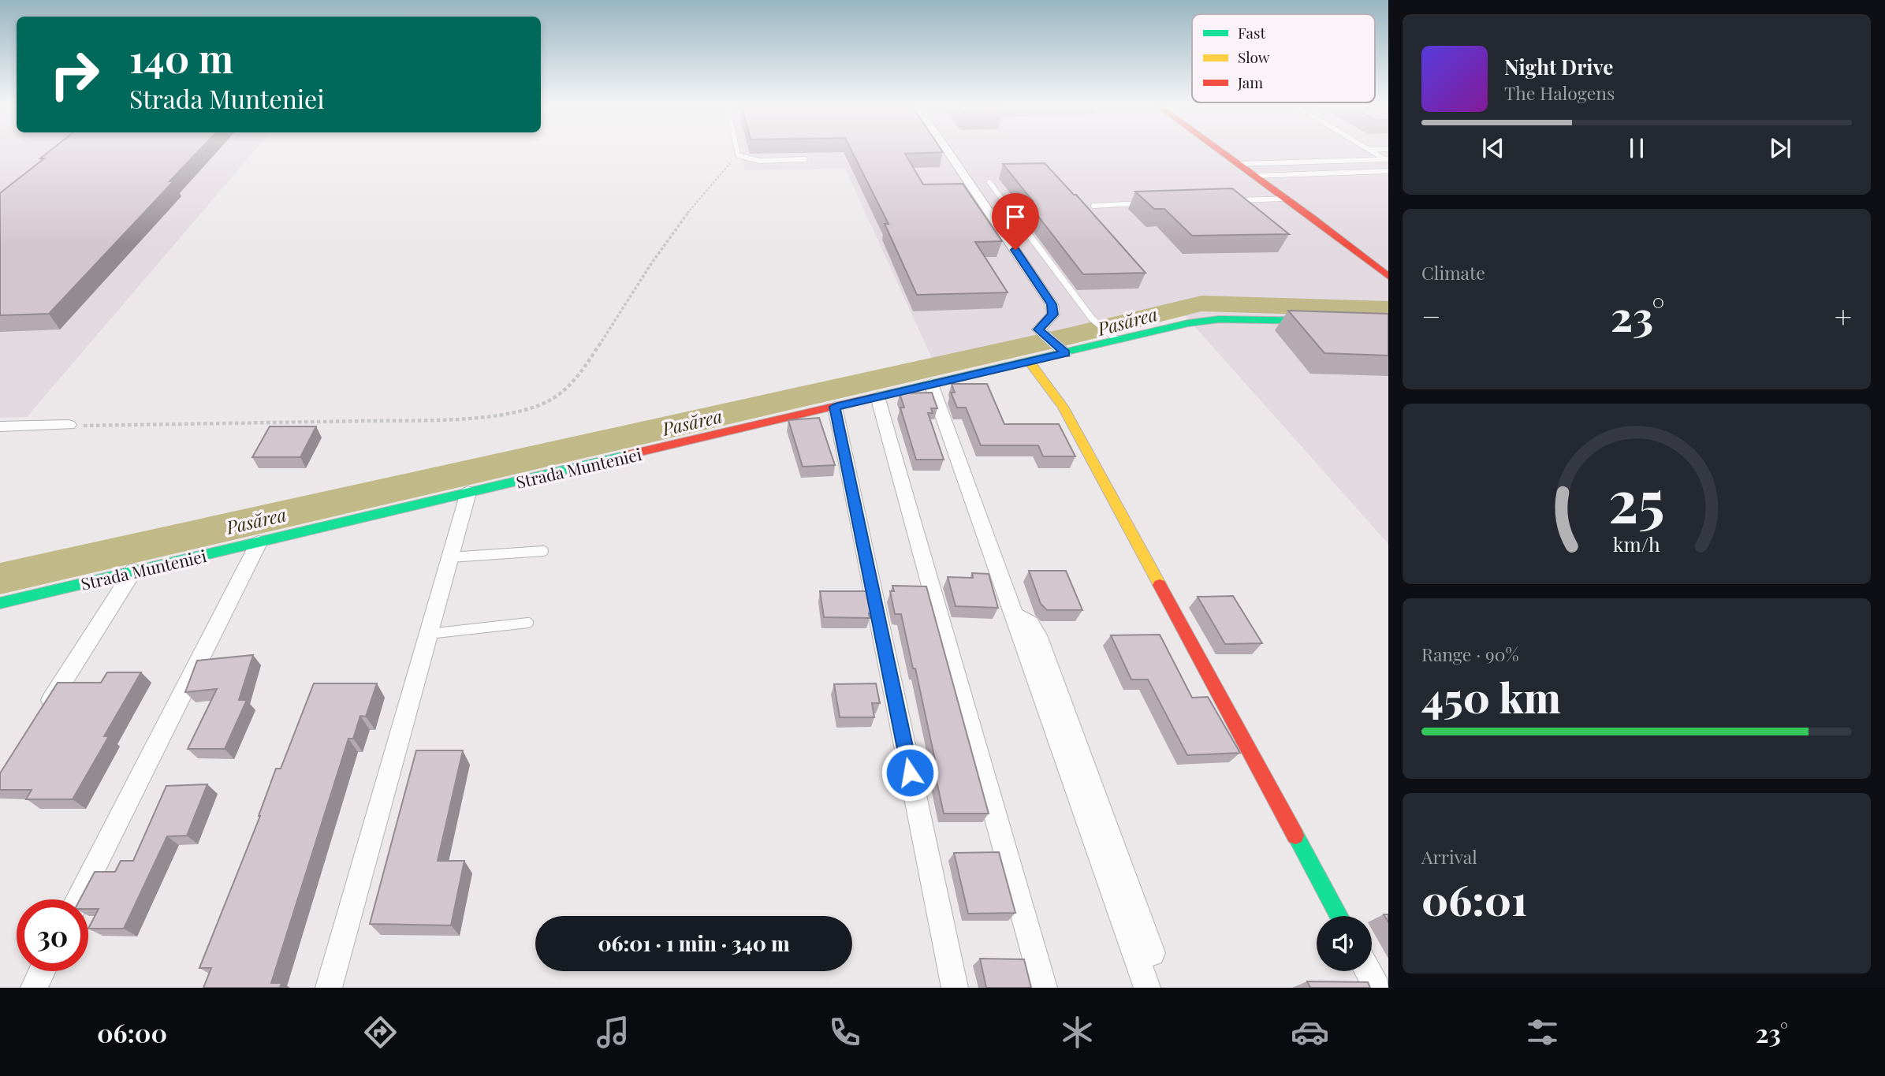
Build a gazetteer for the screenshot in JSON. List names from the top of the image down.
{
  "streets": {
    "street": ["Strada Munteniei"]
  },
  "water": ["Pasărea"],
  "legend": ["Fast", "Slow", "Jam"],
  "page": {
    "turn": ["140 m", "Strada Munteniei"],
    "song": ["Night Drive", "The Halogens"],
    "tile": [
      "Climate",
      ["Range · 90%", "450 km"],
      ["Arrival", "06:01"]
    ],
    "heat": ["−", "23°", "+"],
    "limit": "30",
    "trip": "06:01 · 1 min · 340 m",
    "tabs": ["06:00", "23°"],
    "gauge": ["25", "km/h"]
  }
}
